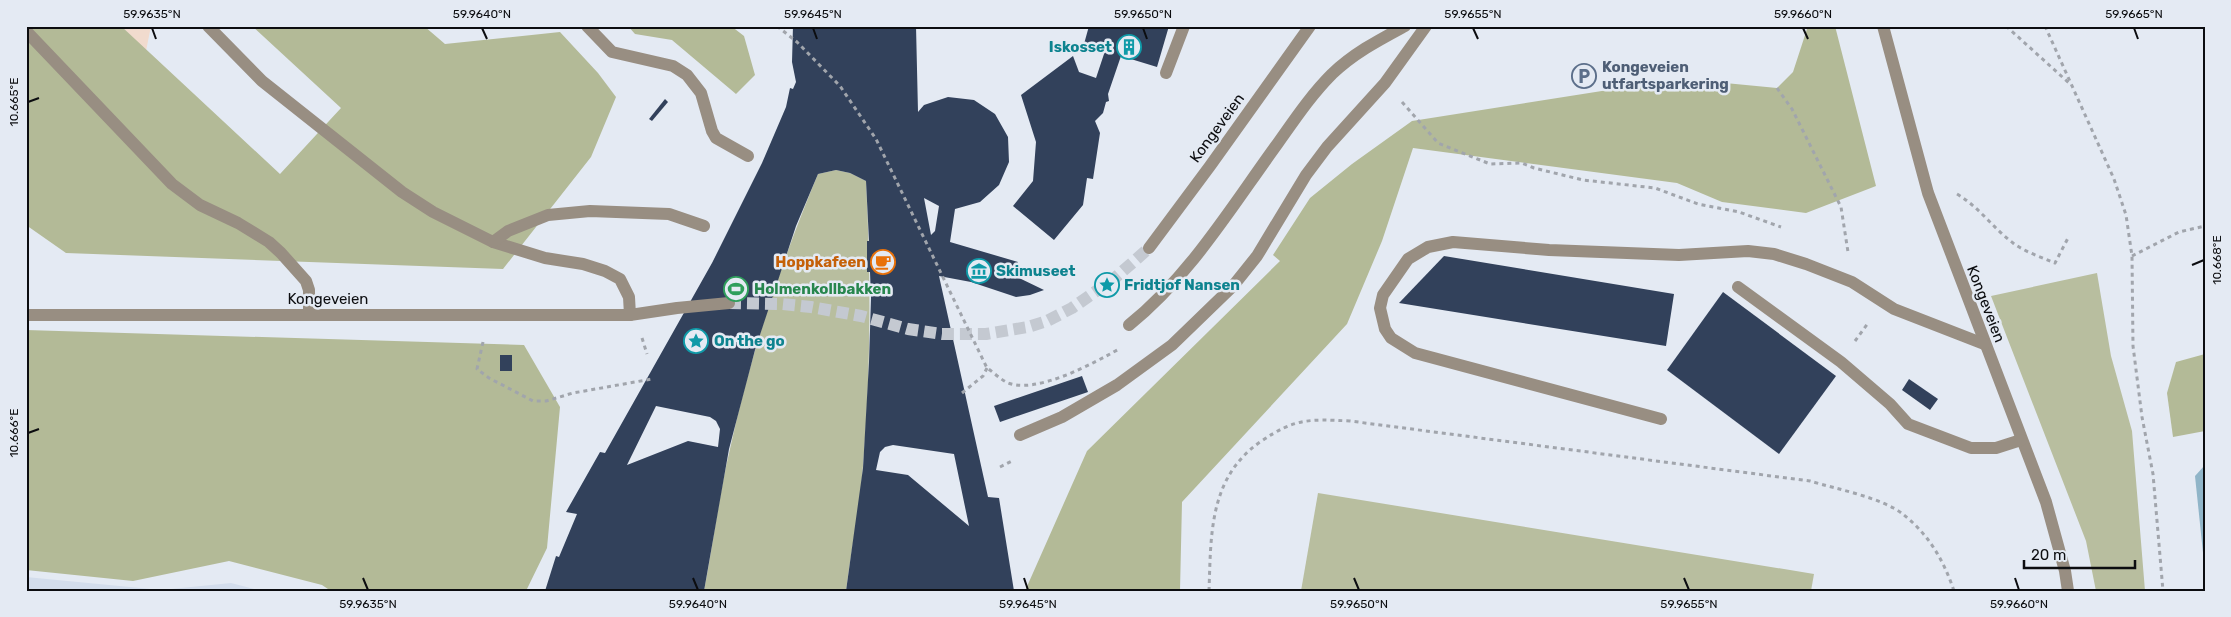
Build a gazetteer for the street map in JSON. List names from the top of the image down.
{
  "streets": {
    "street": ["Kongeveien"]
  },
  "places": {
    "building": ["Iskosset"],
    "parking": ["Kongeveien utfartsparkering"],
    "cafe": ["Hoppkafeen"],
    "museum": ["Skimuseet"],
    "place": ["Fridtjof Nansen", "On the go"],
    "sports": ["Holmenkollbakken"]
  },
  "scale_bar": "20 m",
  "coordinates": [
    "59.9635°N",
    "59.9640°N",
    "59.9645°N",
    "59.9650°N",
    "59.9655°N",
    "59.9660°N",
    "59.9665°N",
    "10.665°E",
    "10.668°E",
    "10.666°E"
  ]
}
